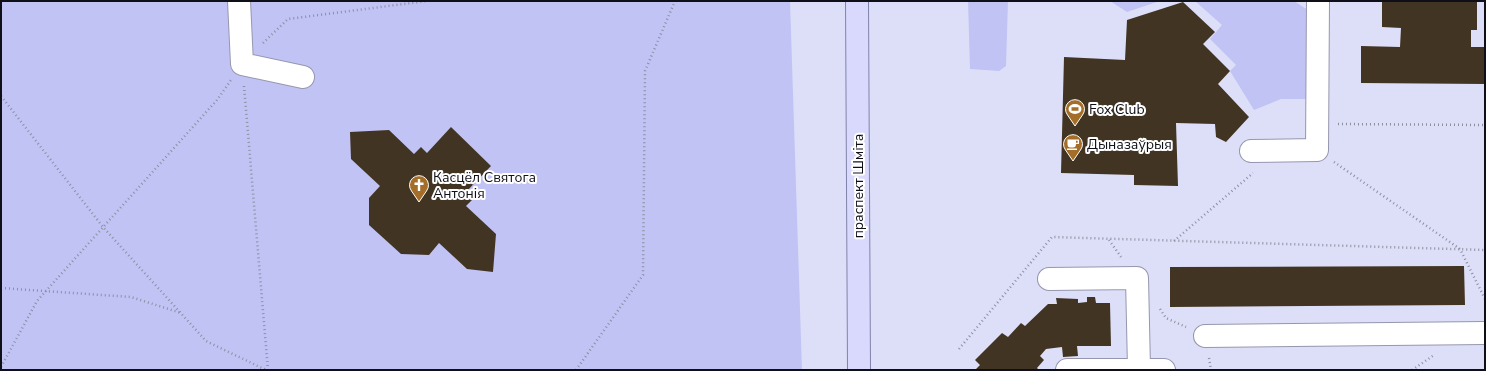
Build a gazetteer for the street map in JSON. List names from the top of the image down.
{
  "streets": {
    "main road": ["праспект Шміта"]
  },
  "places": {
    "sports": ["Fox Club"],
    "cafe": ["Дыназаўрыя"],
    "church": ["Касцёл Святога Антонія"]
  }
}
